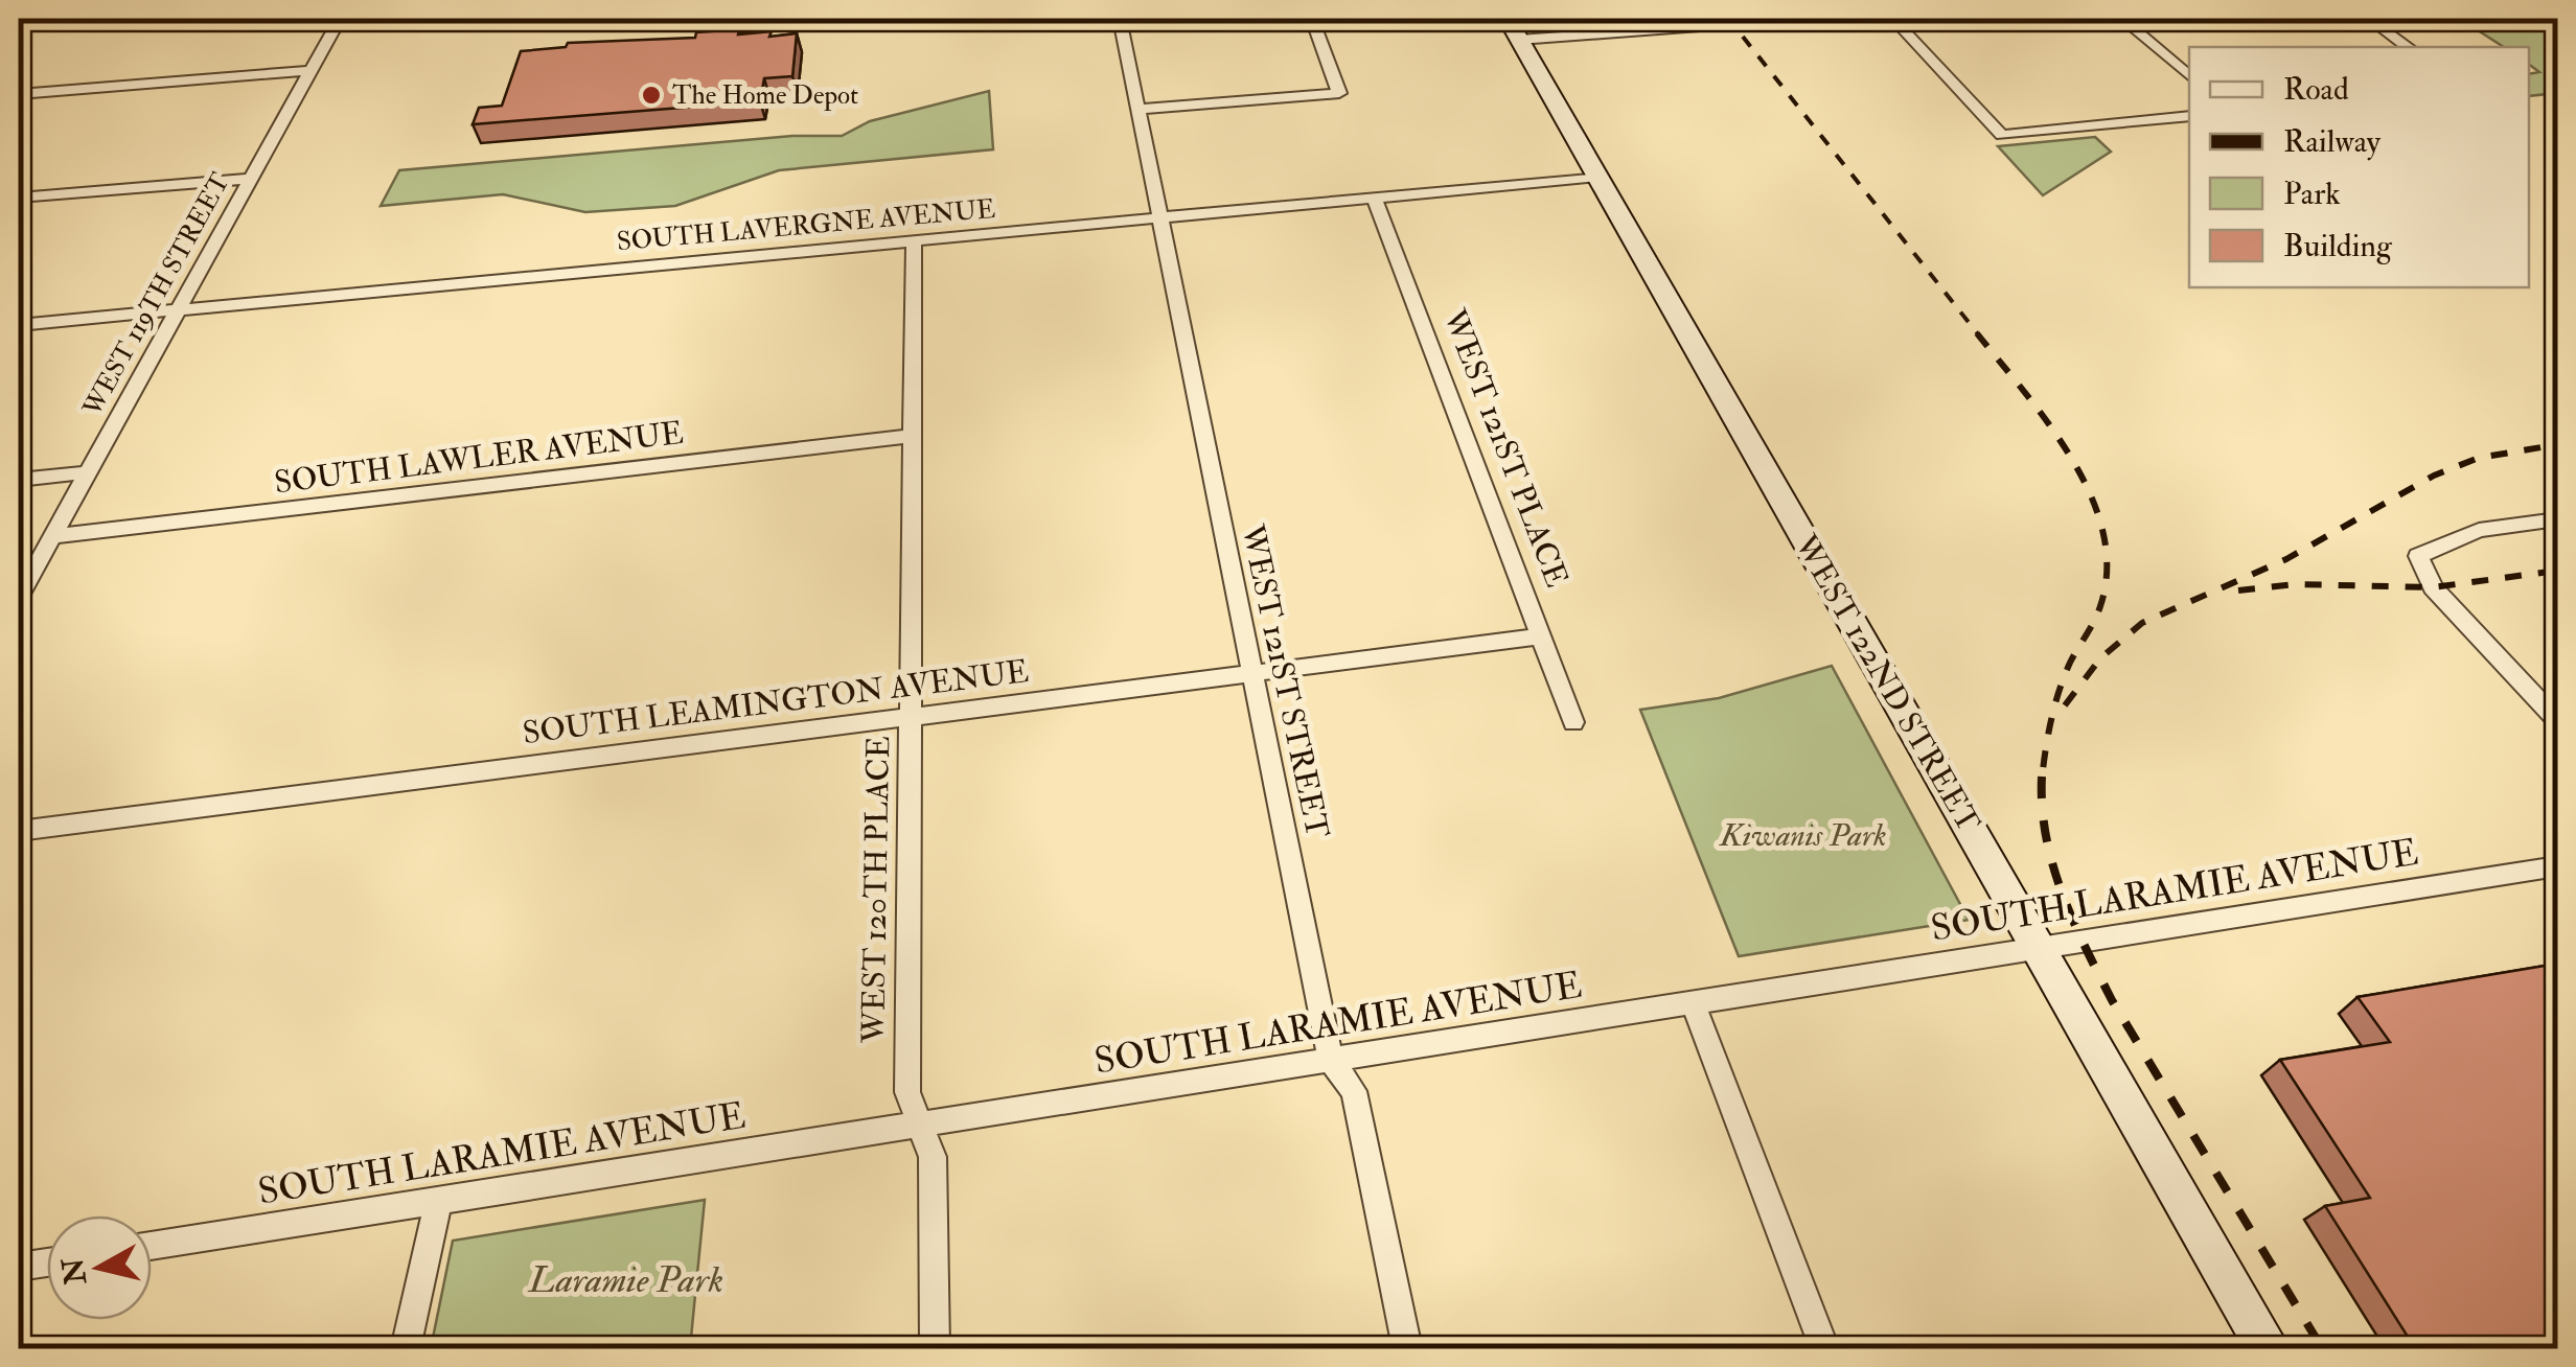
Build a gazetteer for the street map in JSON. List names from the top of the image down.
{
  "streets": {
    "street": [
      "SOUTH LAVERGNE AVENUE",
      "WEST 119TH STREET",
      "WEST 121ST PLACE",
      "SOUTH LAWLER AVENUE",
      "WEST 121ST STREET",
      "WEST 122ND STREET",
      "SOUTH LEAMINGTON AVENUE",
      "WEST 120TH PLACE",
      "SOUTH LARAMIE AVENUE"
    ]
  },
  "crossings": [
    ["SOUTH LAVERGNE AVENUE", "WEST 119TH STREET"],
    ["SOUTH LAVERGNE AVENUE", "WEST 121ST PLACE"],
    ["SOUTH LAVERGNE AVENUE", "WEST 121ST STREET"],
    ["SOUTH LAVERGNE AVENUE", "WEST 122ND STREET"],
    ["SOUTH LAVERGNE AVENUE", "WEST 120TH PLACE"],
    ["WEST 119TH STREET", "SOUTH LAWLER AVENUE"],
    ["WEST 121ST PLACE", "SOUTH LEAMINGTON AVENUE"],
    ["SOUTH LAWLER AVENUE", "WEST 120TH PLACE"],
    ["WEST 121ST STREET", "SOUTH LEAMINGTON AVENUE"],
    ["WEST 121ST STREET", "SOUTH LARAMIE AVENUE"],
    ["WEST 122ND STREET", "SOUTH LARAMIE AVENUE"],
    ["SOUTH LEAMINGTON AVENUE", "WEST 120TH PLACE"],
    ["WEST 120TH PLACE", "SOUTH LARAMIE AVENUE"]
  ],
  "parks": ["Kiwanis Park", "Laramie Park"],
  "places": ["The Home Depot"],
  "legend": [
    "Road",
    "Railway",
    "Park",
    "Building"
  ],
  "north": "left"
}
